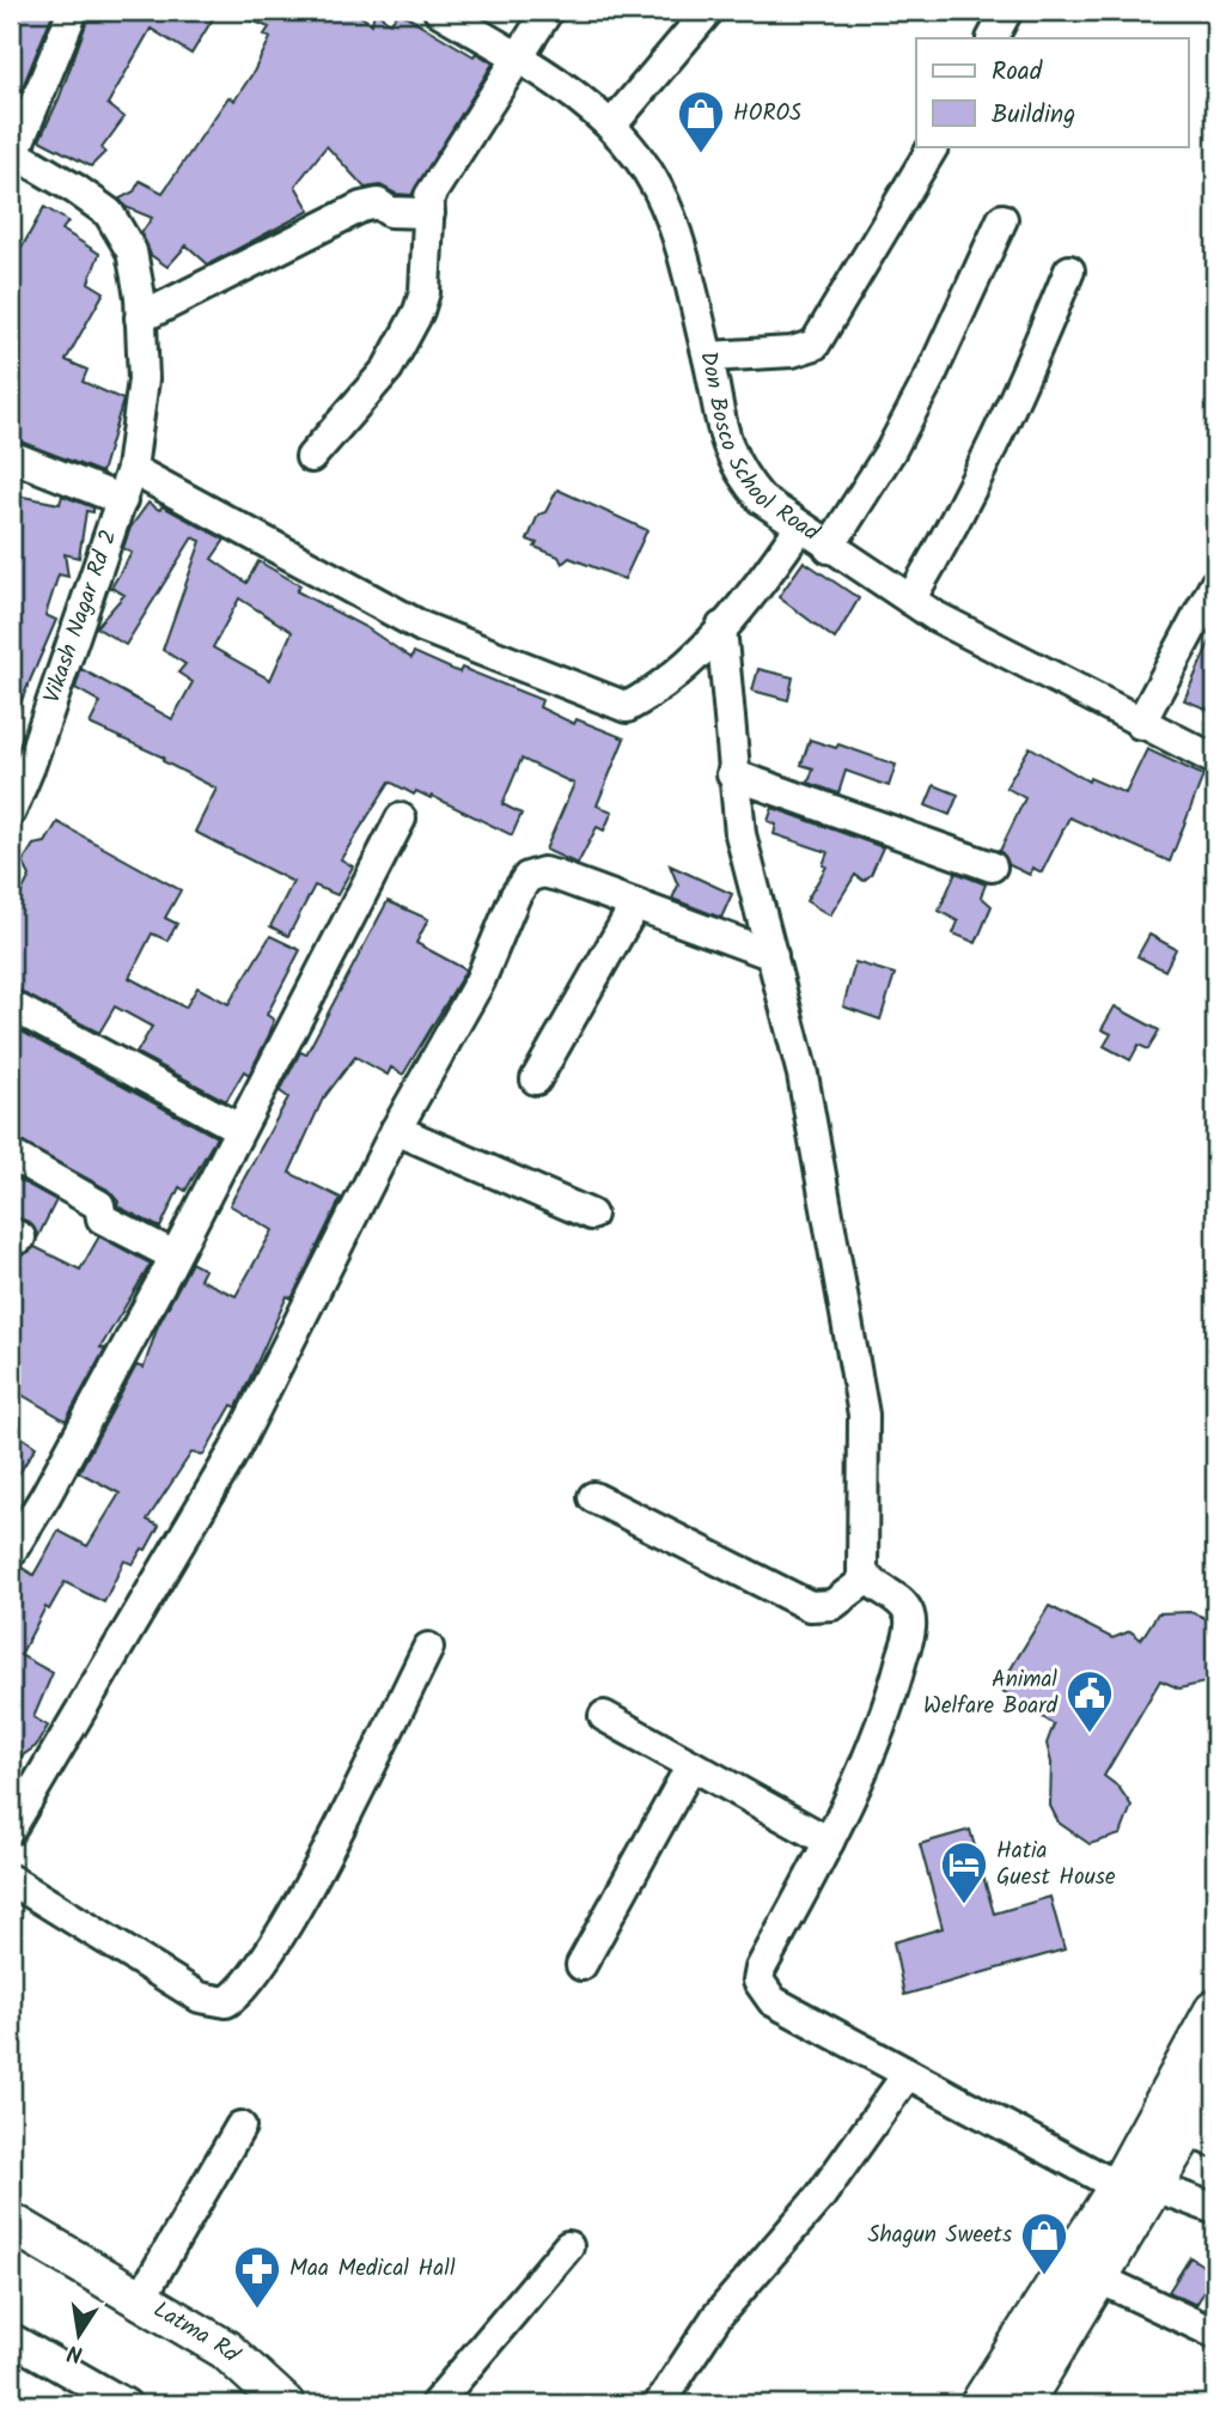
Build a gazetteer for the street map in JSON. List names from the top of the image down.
{
  "streets": {
    "street": ["Don Bosco School Road", "Vikash Nagar Rd 2", "Latma Rd"]
  },
  "places": {
    "shop": ["HOROS", "Shagun Sweets"],
    "public building": ["Animal Welfare Board"],
    "hotel": ["Hatia Guest House"],
    "pharmacy": ["Maa Medical Hall"]
  },
  "legend": ["Road", "Building"],
  "north": "bottom"
}
